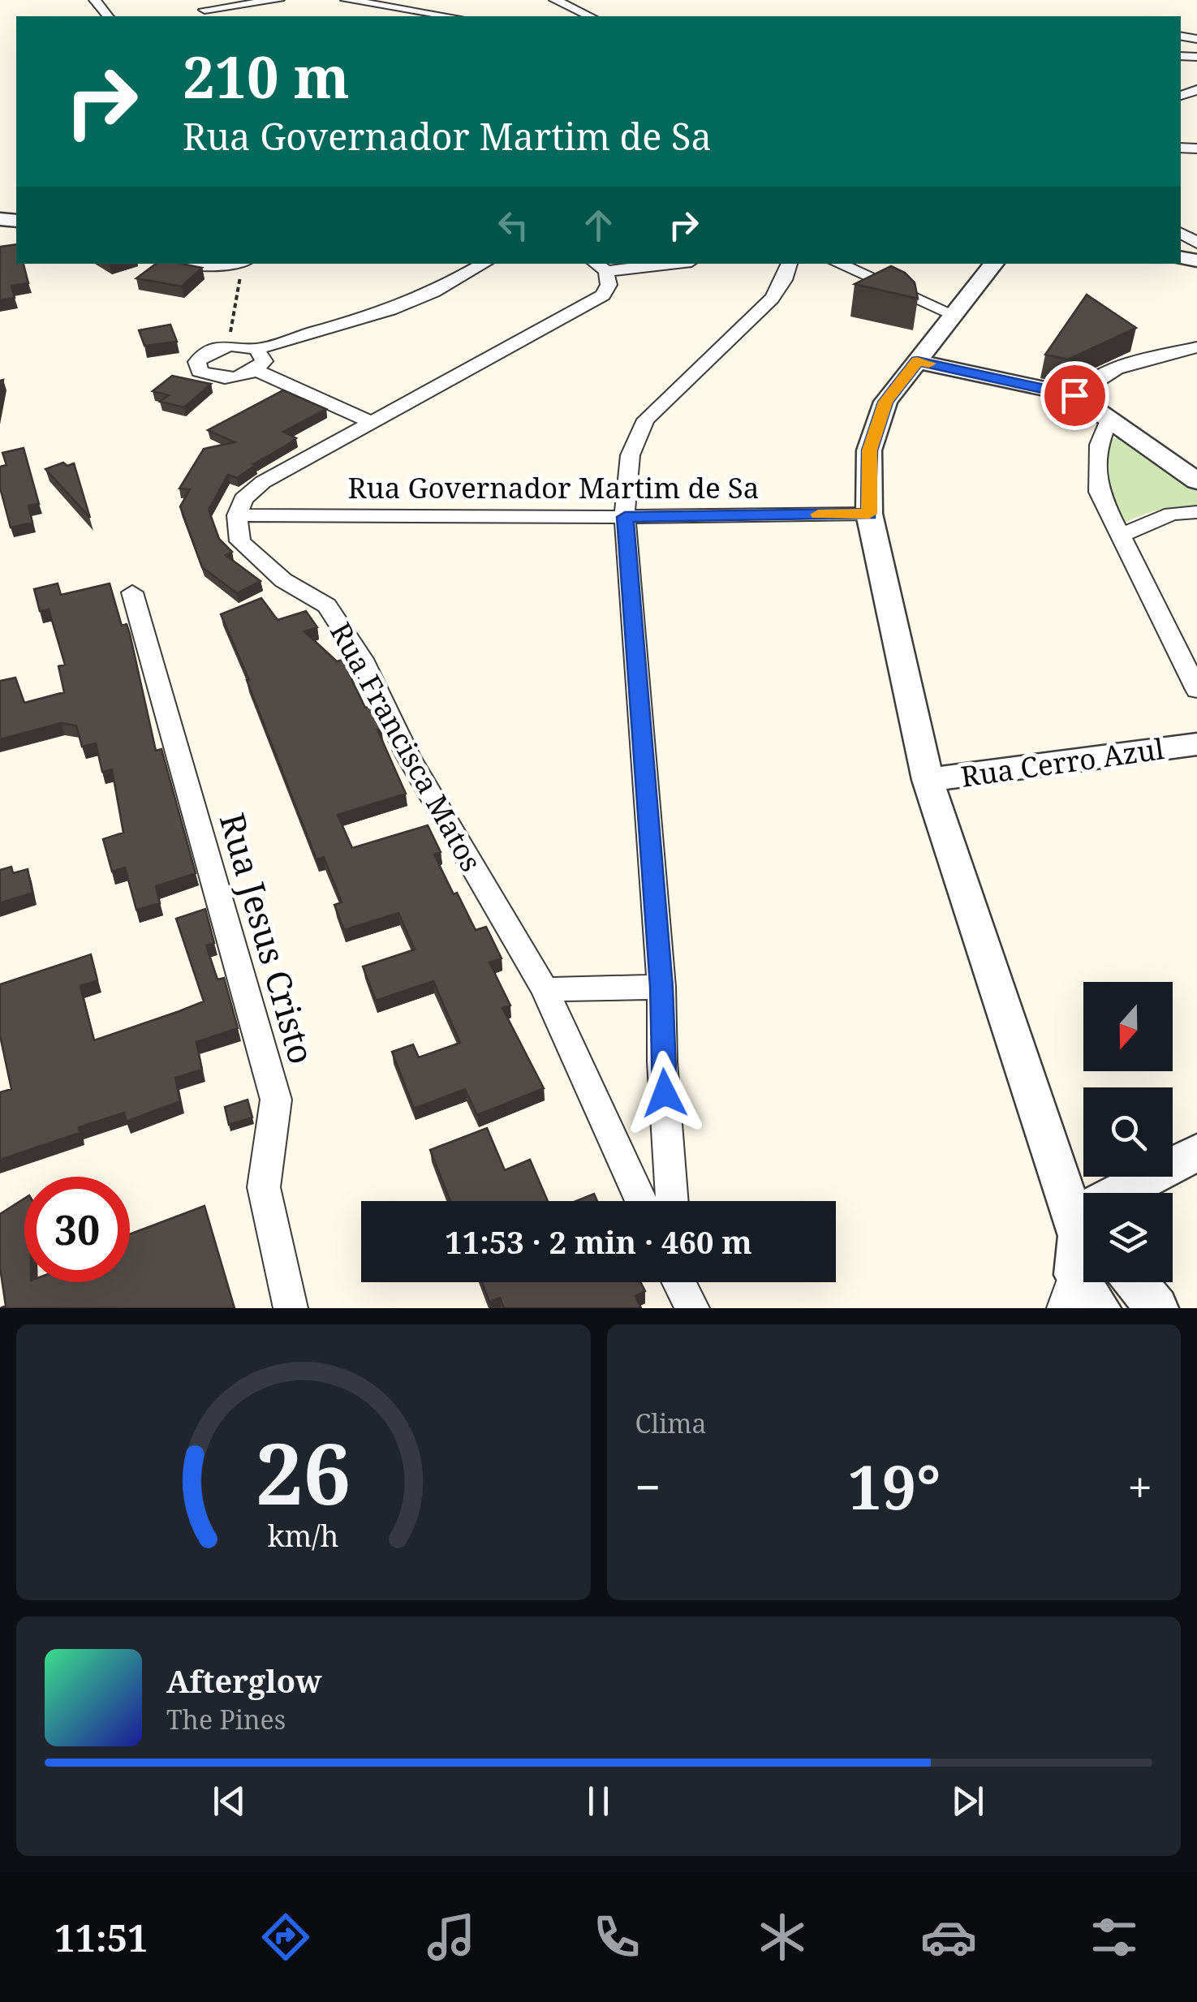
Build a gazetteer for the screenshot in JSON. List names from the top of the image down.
{
  "streets": {
    "street": [
      "Rua Governador Martim de Sa",
      "Rua Francisca Matos",
      "Rua Cerro Azul",
      "Rua Jesus Cristo"
    ]
  },
  "crossings": [
    ["Rua Governador Martim de Sa", "Rua Francisca Matos"]
  ],
  "north": "bottom",
  "page": {
    "turn": ["210 m", "Rua Governador Martim de Sa"],
    "limit": "30",
    "trip": "11:53 · 2 min · 460 m",
    "tile": "Clima",
    "heat": ["−", "19°", "+"],
    "song": ["Afterglow", "The Pines"],
    "tabs": "11:51",
    "gauge": ["26", "km/h"]
  }
}
